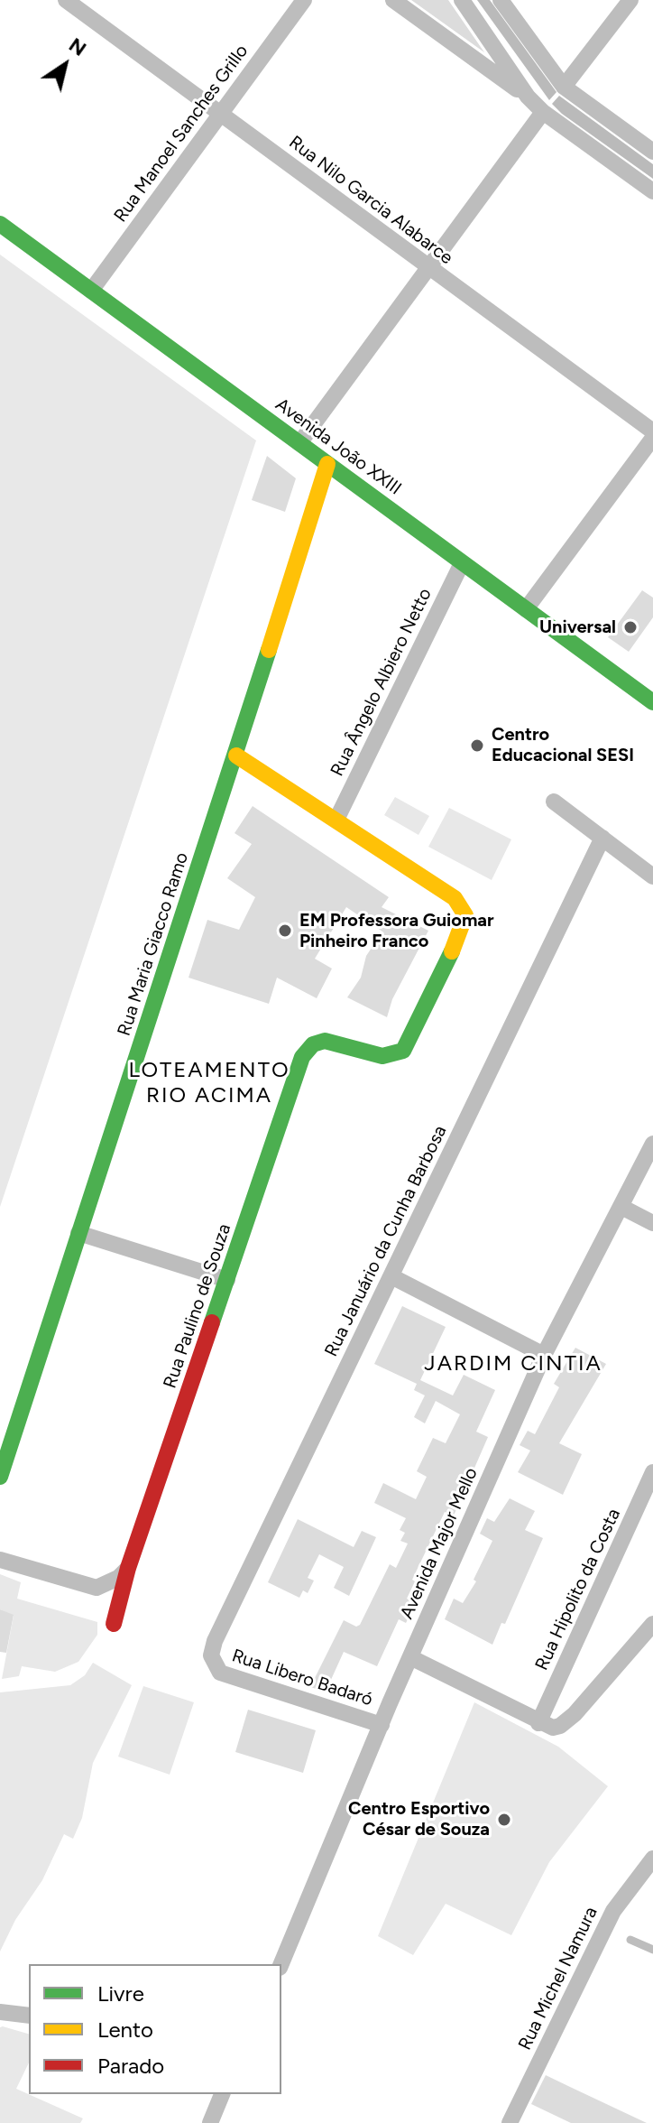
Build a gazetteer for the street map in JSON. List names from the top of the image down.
{
  "streets": {
    "street": [
      "Rua Manoel Sanches Grillo",
      "Rua Nilo Garcia Alabarce",
      "Avenida João XXIII",
      "Rua Ângelo Albiero Netto",
      "Rua Maria Giacco Ramo",
      "Rua Januário da Cunha Barbosa",
      "Rua Paulino de Souza",
      "Avenida Major Mello",
      "Rua Hipolito da Costa",
      "Rua Libero Badaró",
      "Rua Michel Namura"
    ]
  },
  "crossings": [
    ["Rua Manoel Sanches Grillo", "Rua Nilo Garcia Alabarce"],
    ["Rua Manoel Sanches Grillo", "Avenida João XXIII"],
    ["Avenida João XXIII", "Rua Ângelo Albiero Netto"],
    ["Avenida João XXIII", "Rua Maria Giacco Ramo"],
    ["Rua Ângelo Albiero Netto", "Rua Paulino de Souza"],
    ["Rua Januário da Cunha Barbosa", "Rua Libero Badaró"],
    ["Avenida Major Mello", "Rua Libero Badaró"]
  ],
  "districts": ["LOTEAMENTO RIO ACIMA", "JARDIM CINTIA"],
  "places": [
    "Universal",
    "Centro Educacional SESI",
    "EM Professora Guiomar Pinheiro Franco",
    "Centro Esportivo César de Souza"
  ],
  "legend": ["Livre", "Lento", "Parado"],
  "north": "top right"
}
